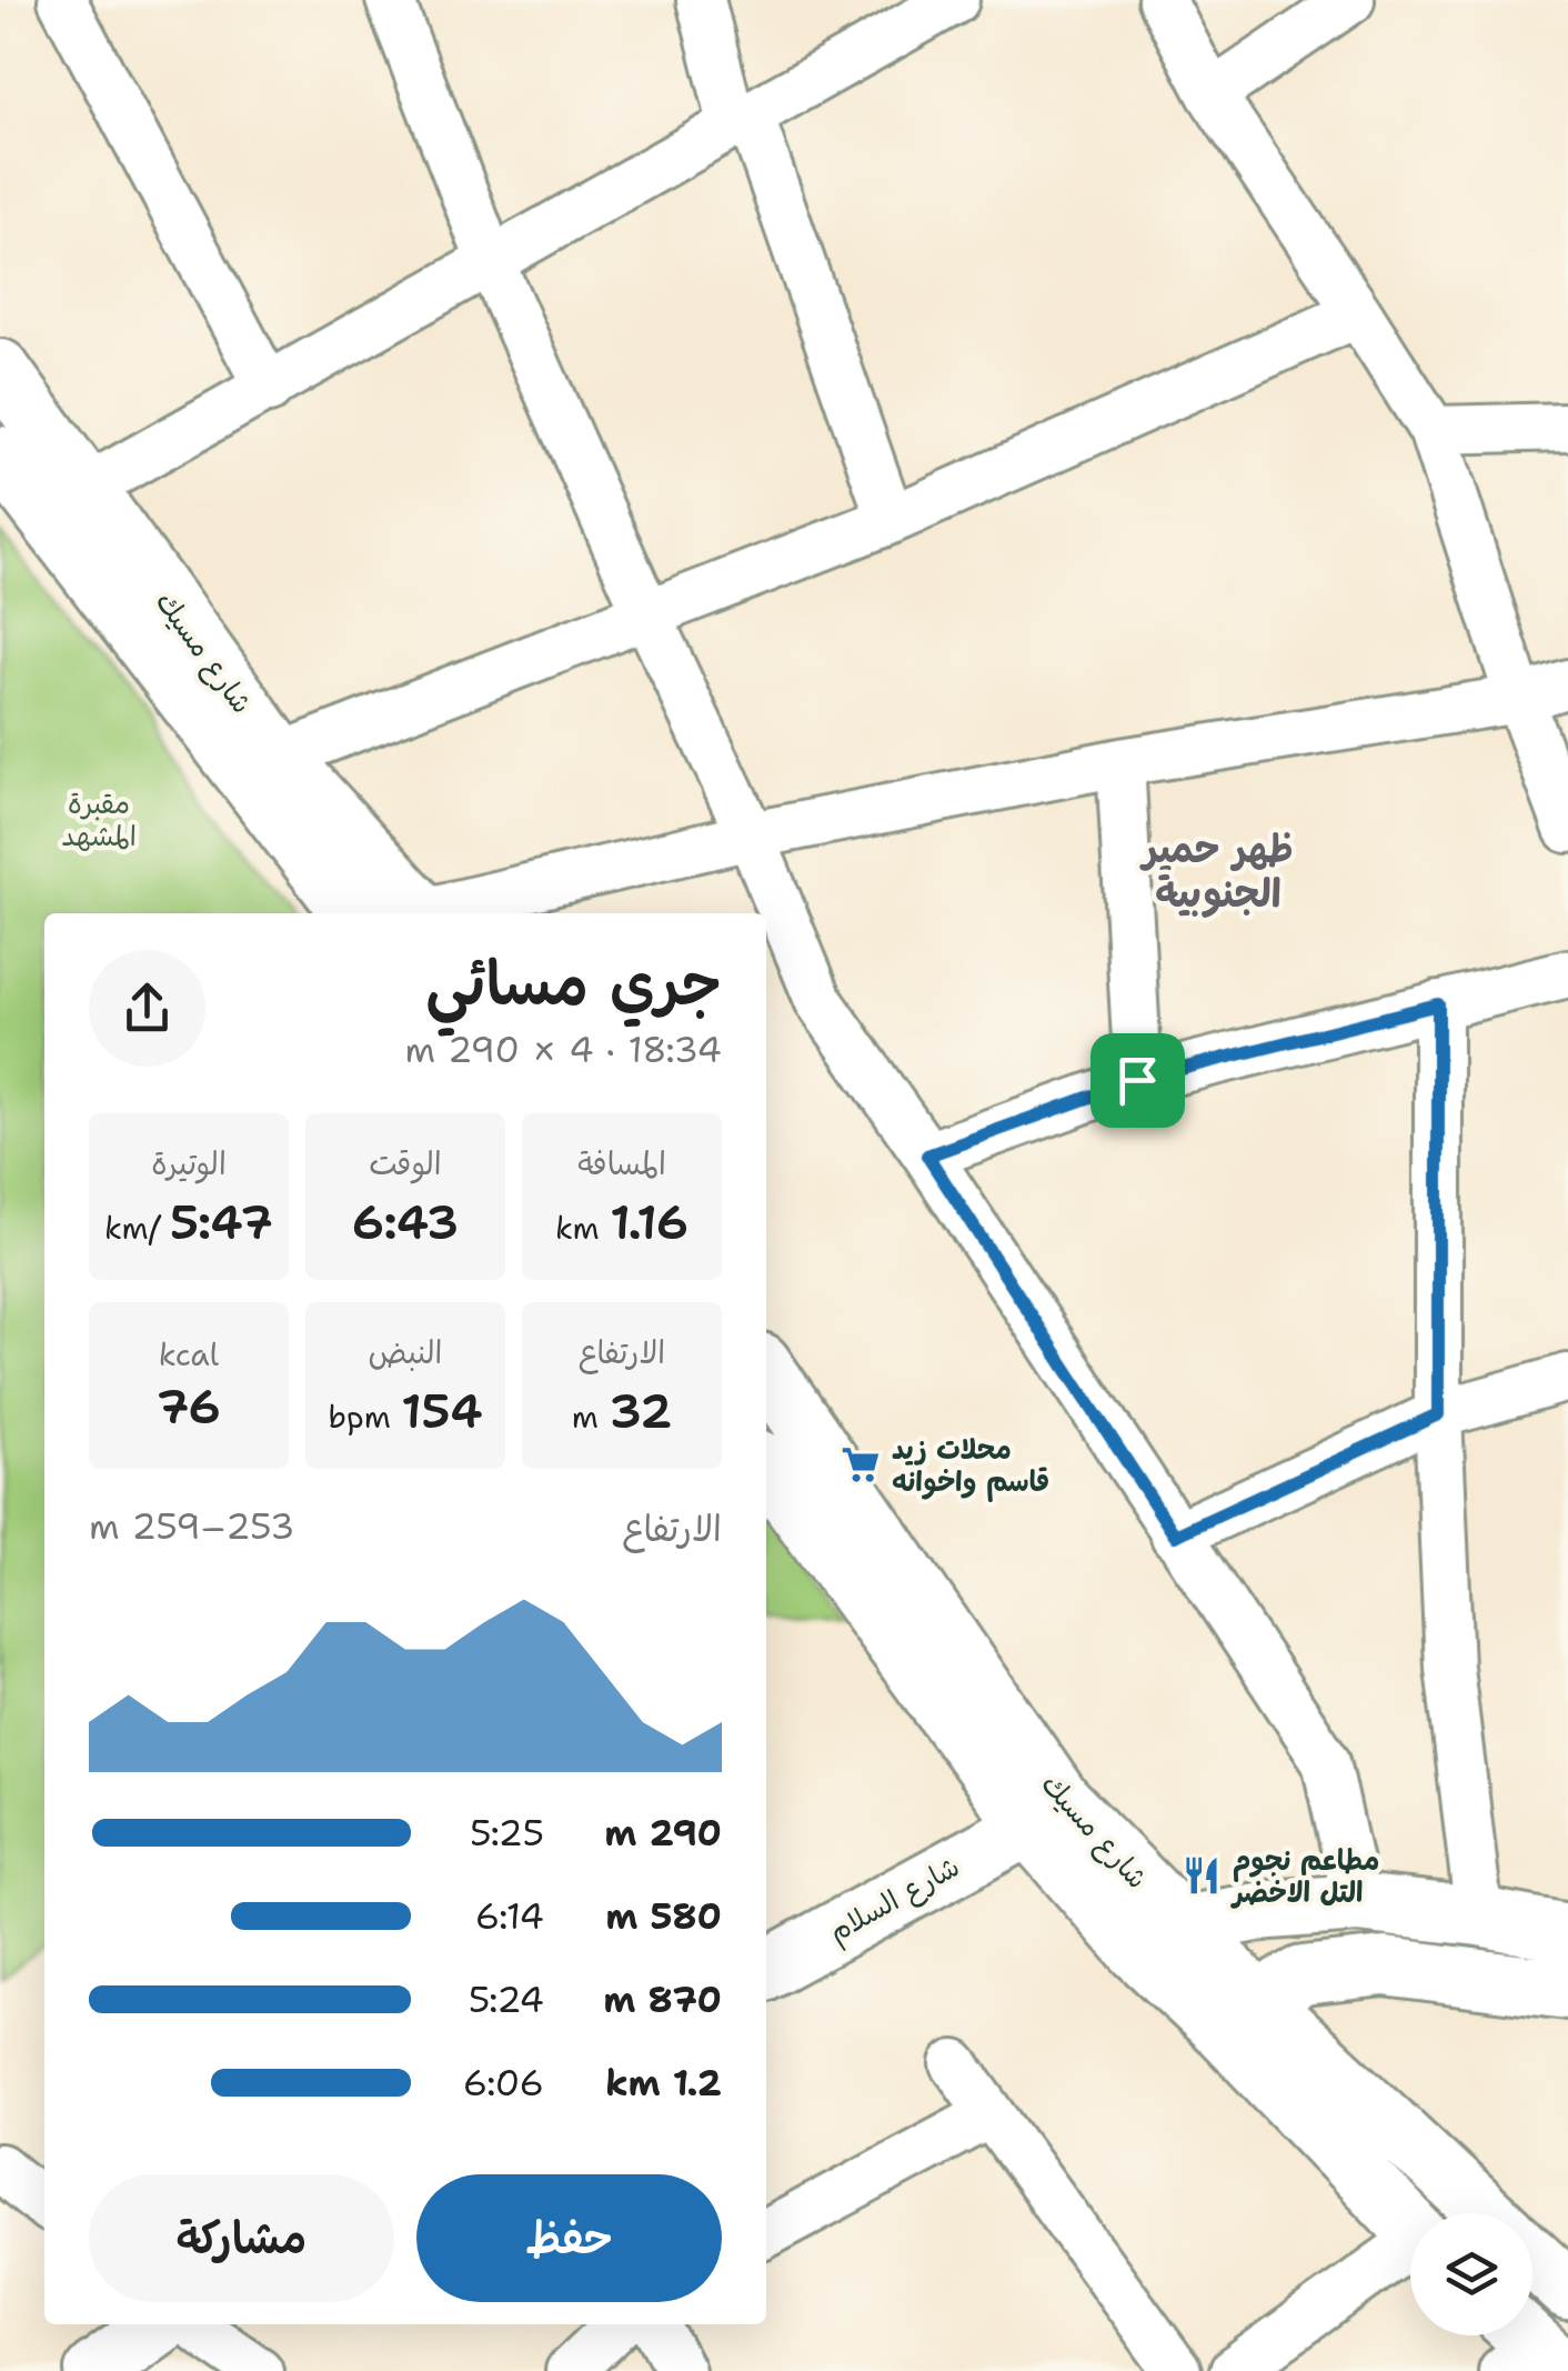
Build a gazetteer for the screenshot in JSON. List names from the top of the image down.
{
  "streets": {
    "street": ["شارع مسيك", "شارع السلام"]
  },
  "crossings": [
    ["شارع مسيك", "شارع السلام"]
  ],
  "districts": ["ظهر حمير الجنوبية"],
  "parks": ["مقبرة المشهد"],
  "places": {
    "supermarket": ["محلات زيد قاسم واخوانه"],
    "restaurant": ["مطاعم نجوم التل الاخضر"]
  },
  "page": {
    "heading": ["جري مسائي", "18:34 · 4 × 290 m"],
    "stats": [
      ["المسافة", "1.16 km"],
      ["الوقت", "6:43"],
      ["الوتيرة", "5:47 /km"],
      ["الارتفاع", "32 m"],
      ["النبض", "154 bpm"],
      ["kcal", "76"]
    ],
    "chart": ["الارتفاع", "253–259 m"],
    "list": [
      {
        "name": "290 m",
        "note": "5:25"
      },
      {
        "name": "580 m",
        "note": "6:14"
      },
      {
        "name": "870 m",
        "note": "5:24"
      },
      {
        "name": "1.2 km",
        "note": "6:06"
      }
    ],
    "buttons": ["حفظ", "مشاركة"]
  }
}
